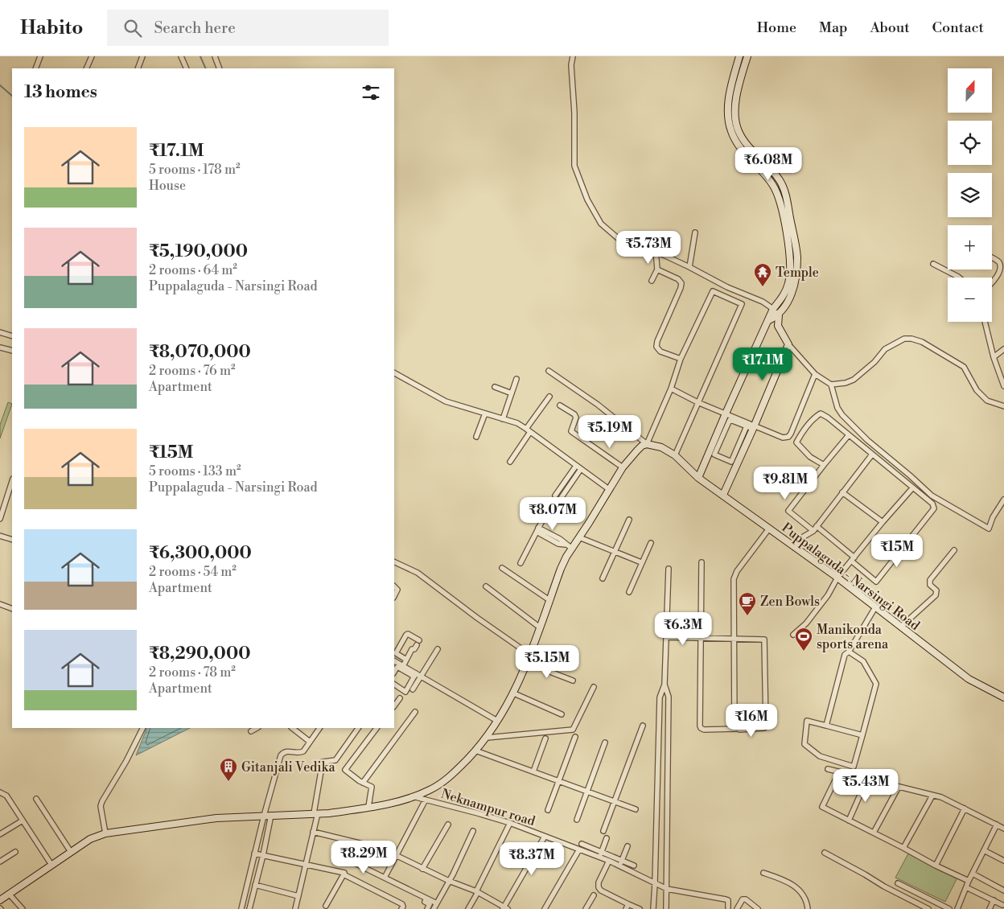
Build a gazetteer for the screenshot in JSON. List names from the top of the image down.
{
  "streets": {
    "street": ["Puppalaguda - Narsingi Road", "Neknampur road"]
  },
  "places": {
    "temple": ["Temple"],
    "cafe": ["Zen Bowls"],
    "sports": ["Manikonda sports arena"],
    "building": ["Gitanjali Vedika"]
  },
  "north": "top",
  "page": {
    "header": "Habito",
    "search": "Search here",
    "nav": [
      "Home",
      "Map",
      "About",
      "Contact"
    ],
    "map_buttons": ["+", "−"],
    "heading": "13 homes",
    "list": [
      {
        "name": "₹17.1M",
        "note": "5 rooms · 178 m² · House"
      },
      {
        "name": "₹5,190,000",
        "note": "2 rooms · 64 m² · Puppalaguda - Narsingi Road"
      },
      {
        "name": "₹8,070,000",
        "note": "2 rooms · 76 m² · Apartment"
      },
      {
        "name": "₹15M",
        "note": "5 rooms · 133 m² · Puppalaguda - Narsingi Road"
      },
      {
        "name": "₹6,300,000",
        "note": "2 rooms · 54 m² · Apartment"
      },
      {
        "name": "₹8,290,000",
        "note": "2 rooms · 78 m² · Apartment"
      }
    ],
    "price": [
      "₹6.08M",
      "₹5.73M",
      "₹17.1M",
      "₹5.19M",
      "₹9.81M",
      "₹8.07M",
      "₹15M",
      "₹6.3M",
      "₹5.15M",
      "₹16M",
      "₹5.43M",
      "₹8.29M",
      "₹8.37M"
    ]
  }
}
